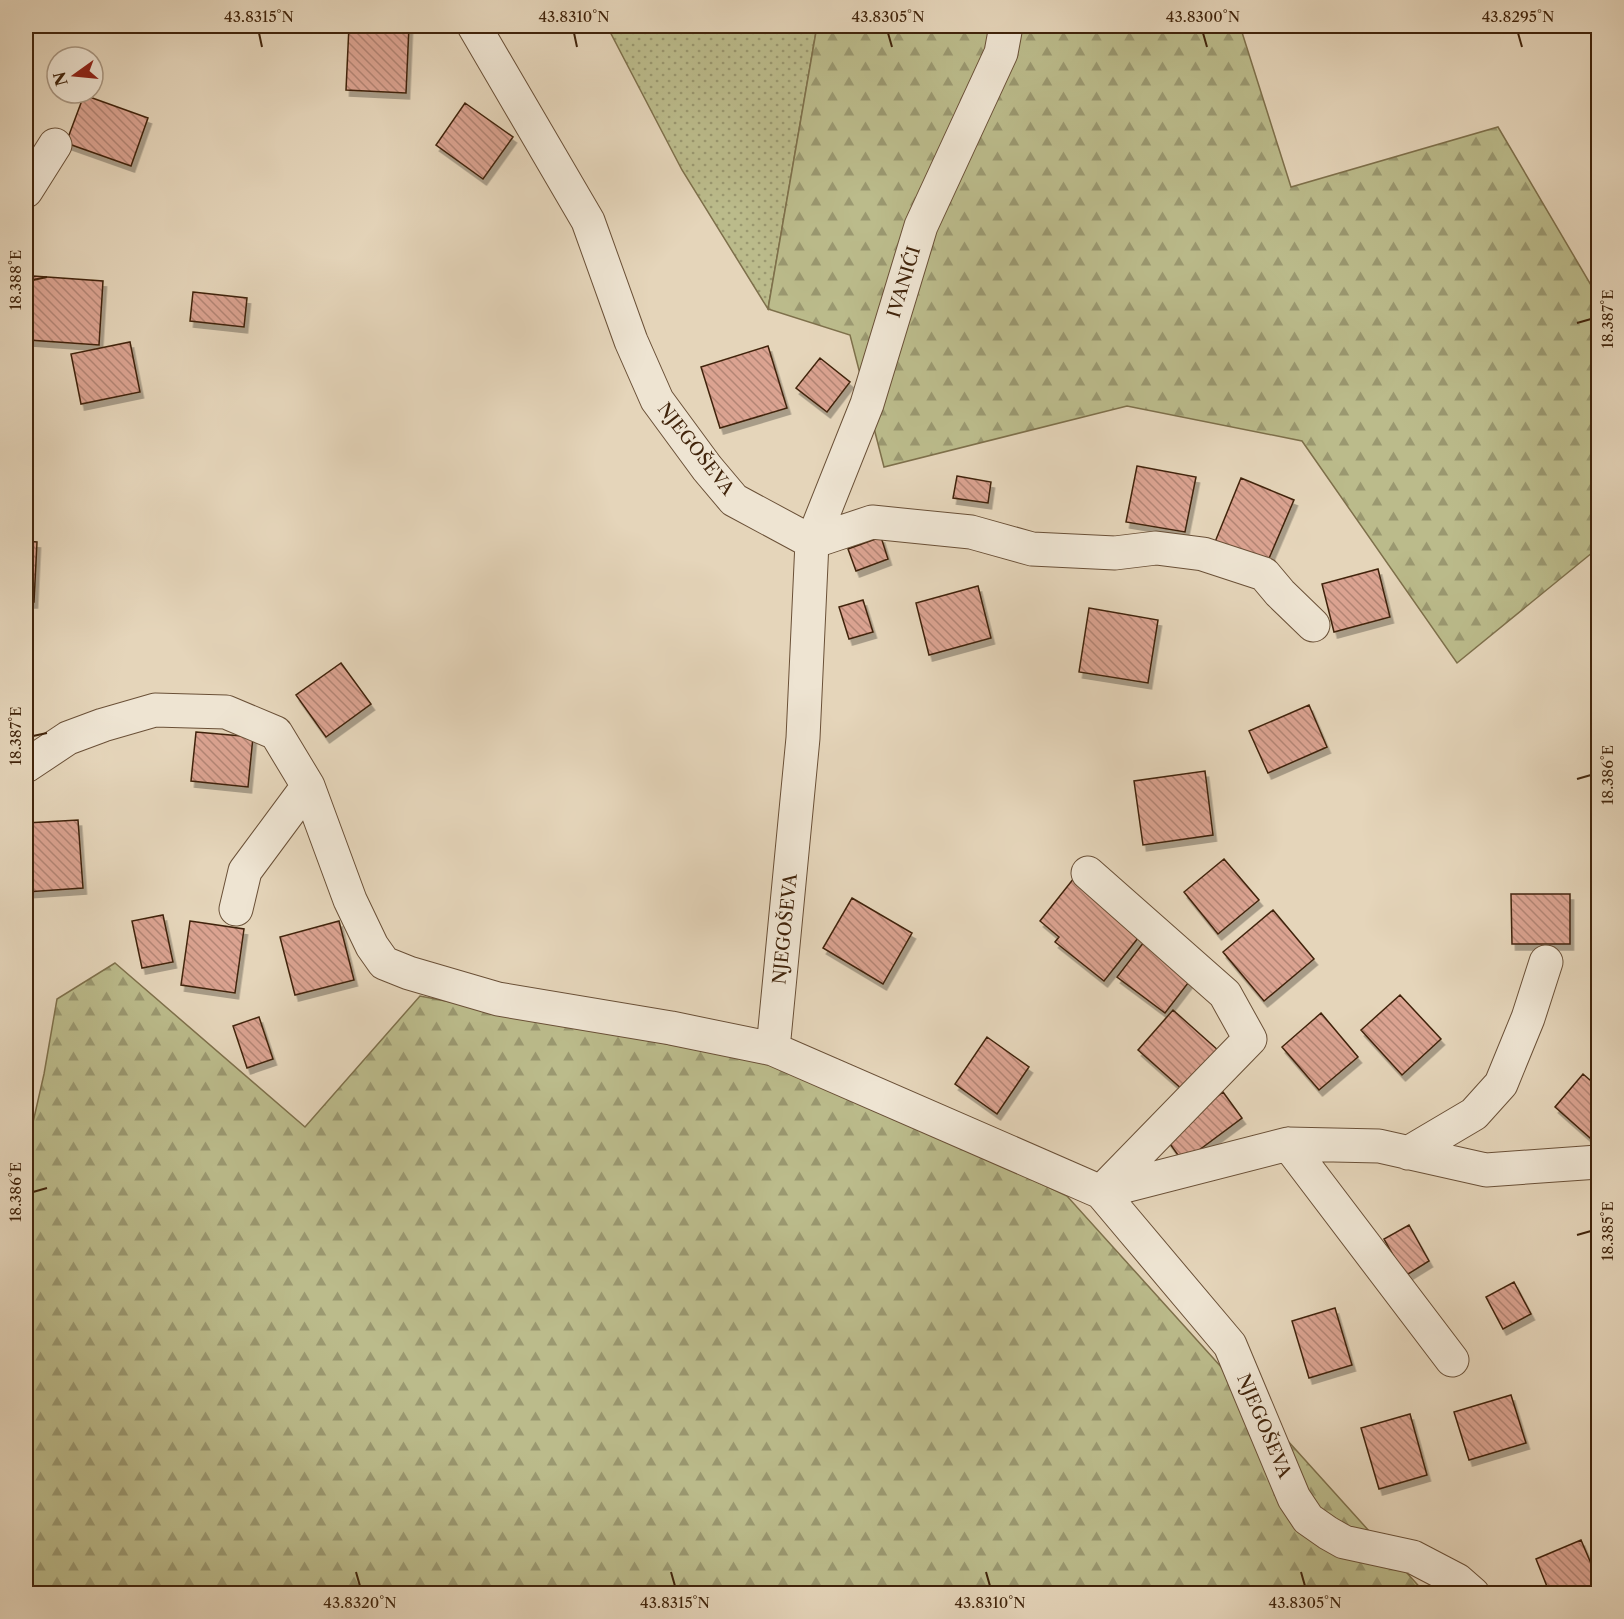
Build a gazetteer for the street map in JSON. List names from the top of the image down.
{
  "streets": {
    "street": ["IVANIĆI", "NJEGOŠEVA"]
  },
  "crossings": [
    ["IVANIĆI", "NJEGOŠEVA"]
  ],
  "north": "left",
  "coordinates": [
    "43.8315°N",
    "43.8310°N",
    "43.8305°N",
    "43.8300°N",
    "43.8295°N",
    "18.388°E",
    "18.387°E",
    "18.386°E",
    "18.385°E",
    "43.8320°N"
  ]
}
